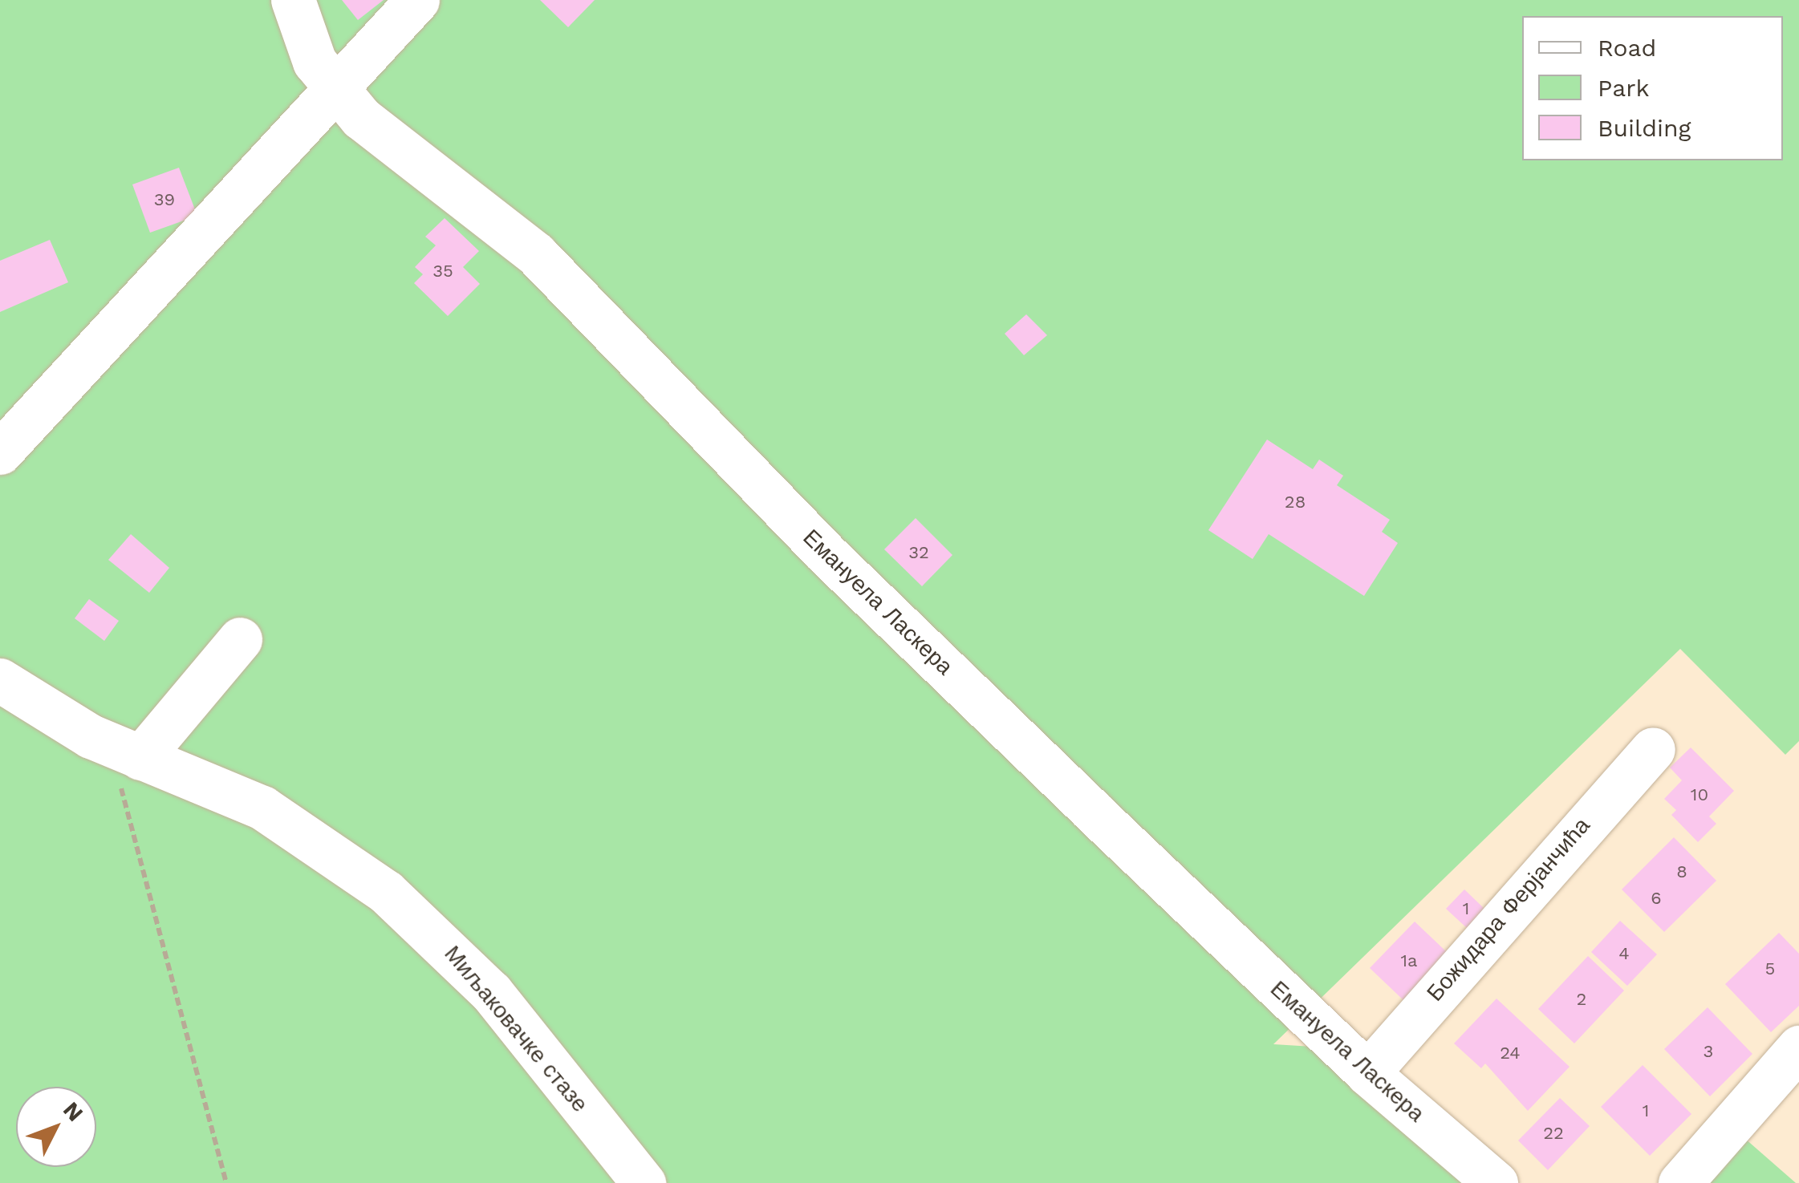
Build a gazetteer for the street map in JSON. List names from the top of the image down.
{
  "streets": {
    "street": ["Емануела Ласкера", "Божидара Ферјанчића", "Миљаковачке стазе"]
  },
  "crossings": [
    ["Емануела Ласкера", "Божидара Ферјанчића"]
  ],
  "house_numbers": [
    "39",
    "35",
    "28",
    "32",
    "10",
    "8",
    "6",
    "1",
    "4",
    "1a",
    "5",
    "2",
    "3",
    "24",
    "1",
    "22"
  ],
  "legend": ["Road", "Park", "Building"],
  "north": "top right"
}
